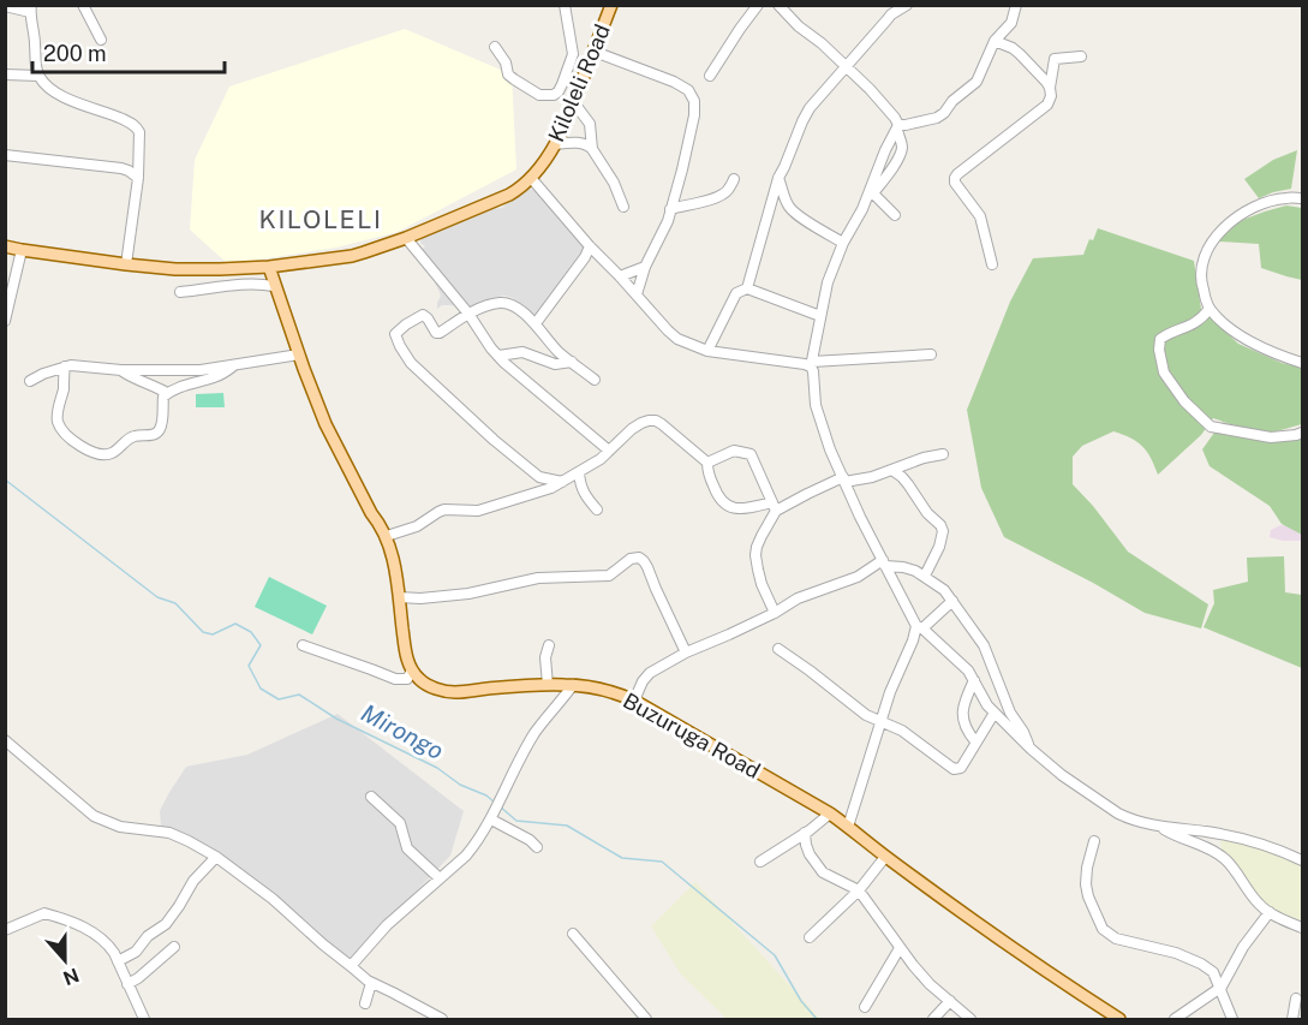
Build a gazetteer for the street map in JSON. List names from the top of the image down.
{
  "streets": {
    "main road": ["Kiloleli Road", "Buzuruga Road"]
  },
  "districts": ["KILOLELI"],
  "water": ["Mirongo"],
  "scale_bar": "200 m",
  "north": "bottom"
}
